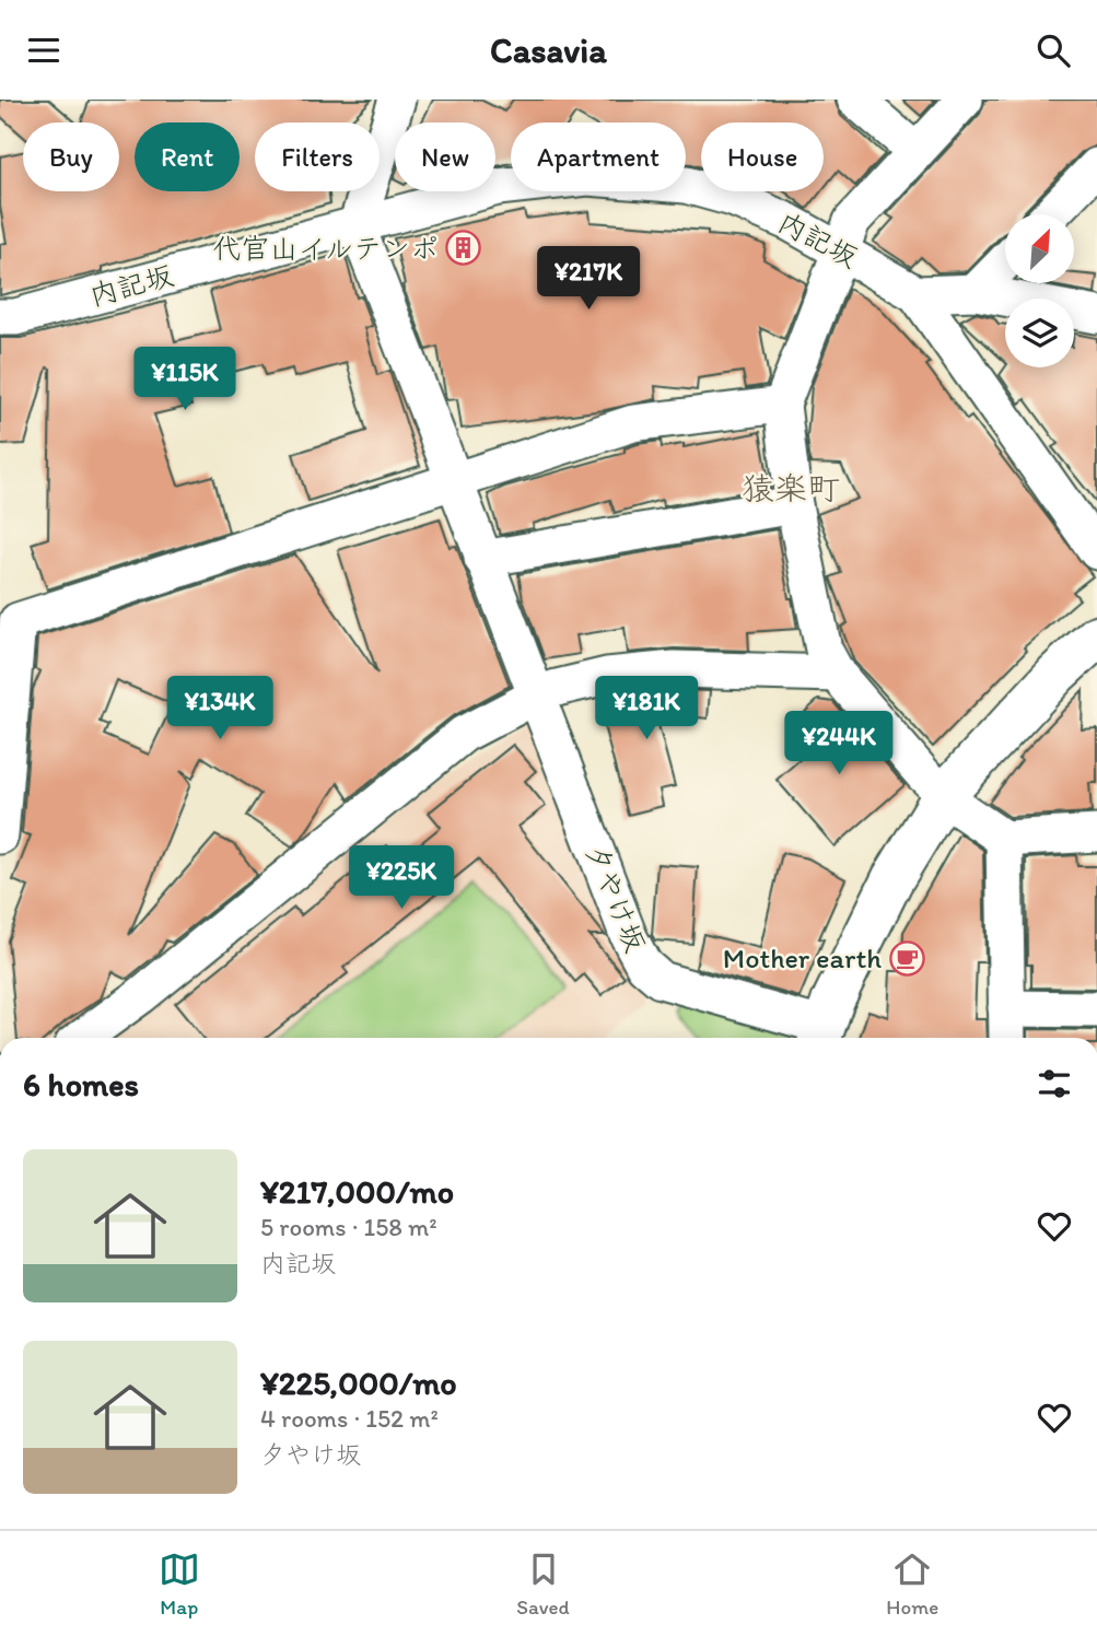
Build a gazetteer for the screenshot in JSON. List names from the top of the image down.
{
  "streets": {
    "street": ["内記坂", "夕やけ坂"]
  },
  "crossings": [
    ["内記坂", "夕やけ坂"]
  ],
  "districts": ["猿楽町"],
  "places": {
    "building": ["代官山イルテンポ"],
    "cafe": ["Mother earth"]
  },
  "north": "top right",
  "page": {
    "header": "Casavia",
    "chip": [
      "Buy",
      "Rent",
      "Filters",
      "New",
      "Apartment",
      "House"
    ],
    "price": [
      "¥217K",
      "¥115K",
      "¥134K",
      "¥181K",
      "¥244K",
      "¥225K"
    ],
    "heading": "6 homes",
    "list": [
      {
        "name": "¥217,000/mo",
        "note": "5 rooms · 158 m² · 内記坂"
      },
      {
        "name": "¥225,000/mo",
        "note": "4 rooms · 152 m² · 夕やけ坂"
      }
    ],
    "tabs": ["Map", "Saved", "Home"]
  }
}
